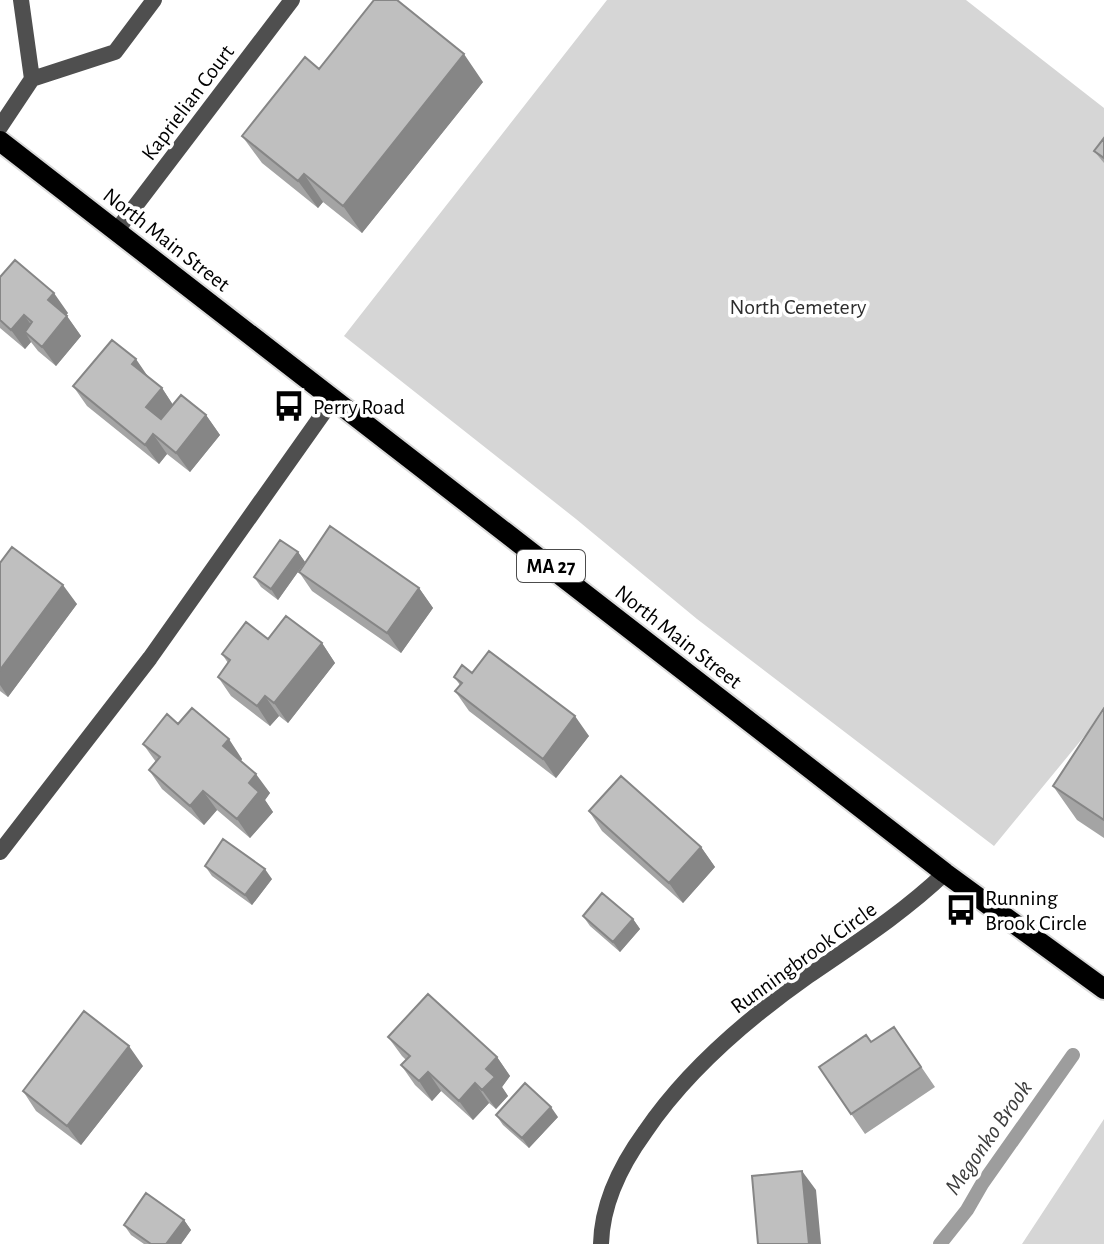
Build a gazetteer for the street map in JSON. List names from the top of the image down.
{
  "streets": {
    "main road": ["North Main Street", "MA 27"],
    "street": ["Kaprielian Court", "Runningbrook Circle"]
  },
  "crossings": [
    ["Kaprielian Court", "North Main Street"],
    ["North Main Street", "Runningbrook Circle"]
  ],
  "water": ["Megonko Brook"],
  "parks": ["North Cemetery"],
  "places": {
    "bus stop": ["Perry Road", "Running Brook Circle"]
  }
}
